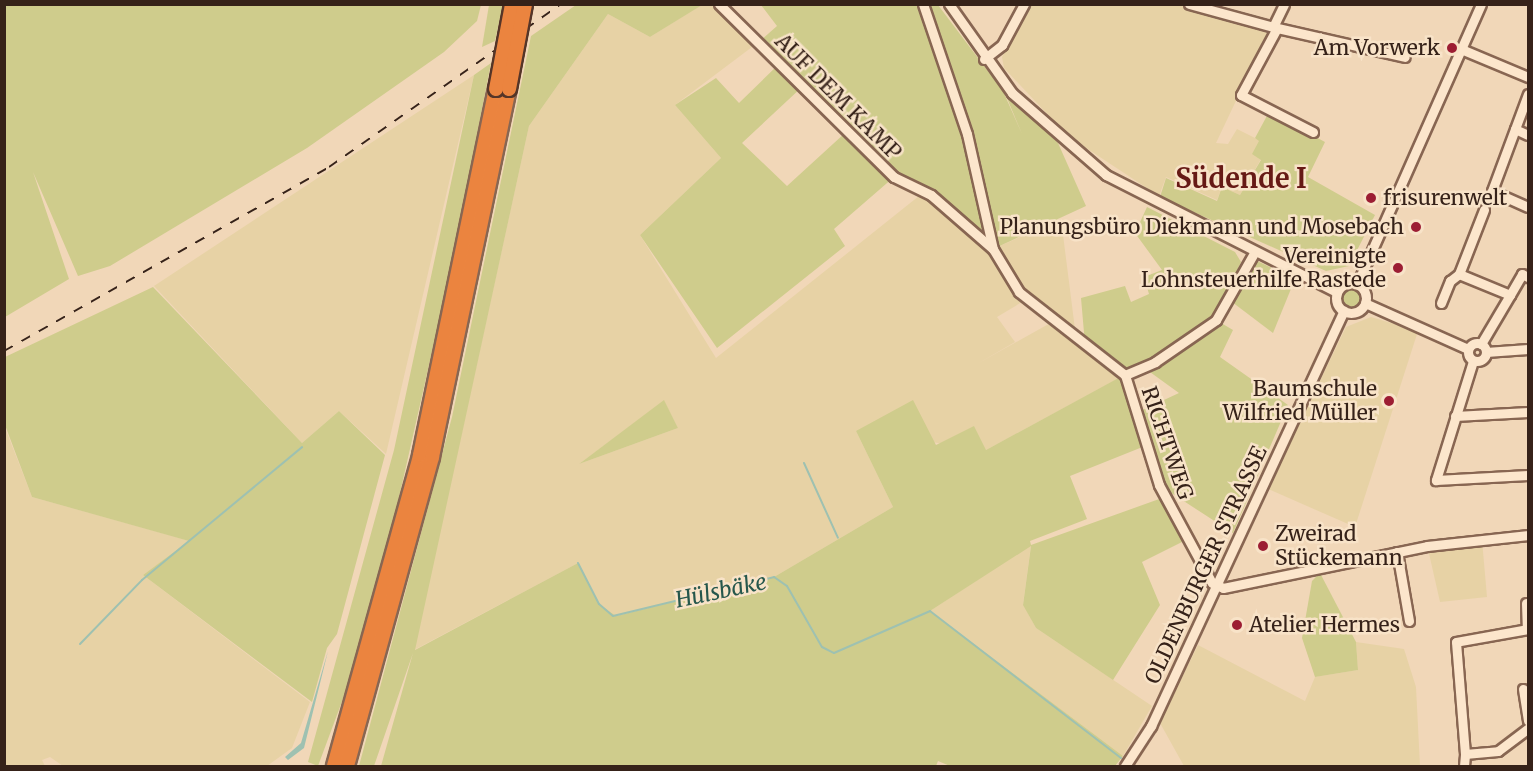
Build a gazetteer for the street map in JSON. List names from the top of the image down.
{
  "streets": {
    "street": ["AUF DEM KAMP", "RICHTWEG", "OLDENBURGER STRASSE"]
  },
  "crossings": [
    ["AUF DEM KAMP", "RICHTWEG"],
    ["RICHTWEG", "OLDENBURGER STRASSE"]
  ],
  "districts": ["Südende I"],
  "water": ["Hülsbäke"],
  "places": [
    "Am Vorwerk",
    "frisurenwelt",
    "Planungsbüro Diekmann und Mosebach",
    "Vereinigte Lohnsteuerhilfe Rastede",
    "Baumschule Wilfried Müller",
    "Zweirad Stückemann",
    "Atelier Hermes"
  ]
}
